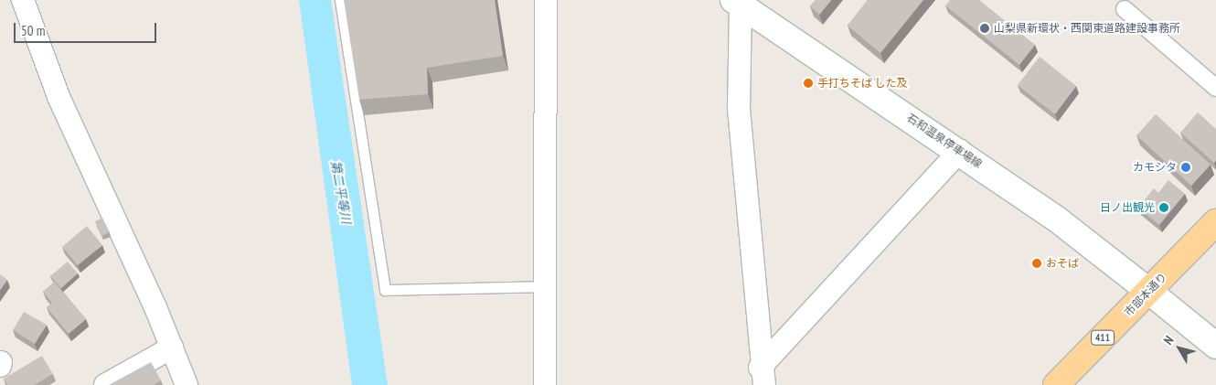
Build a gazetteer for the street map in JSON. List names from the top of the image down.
{
  "streets": {
    "highway": ["市部本通り", "411"],
    "main road": ["石和温泉停車場線"]
  },
  "crossings": [
    ["石和温泉停車場線", "市部本通り"]
  ],
  "water": ["第二平等川"],
  "places": [
    "山梨県新環状・西関東道路建設事務所",
    "手打ちそば した及",
    "カモシタ",
    "日ノ出観光",
    "おそば"
  ],
  "scale_bar": "50 m",
  "north": "top left"
}
